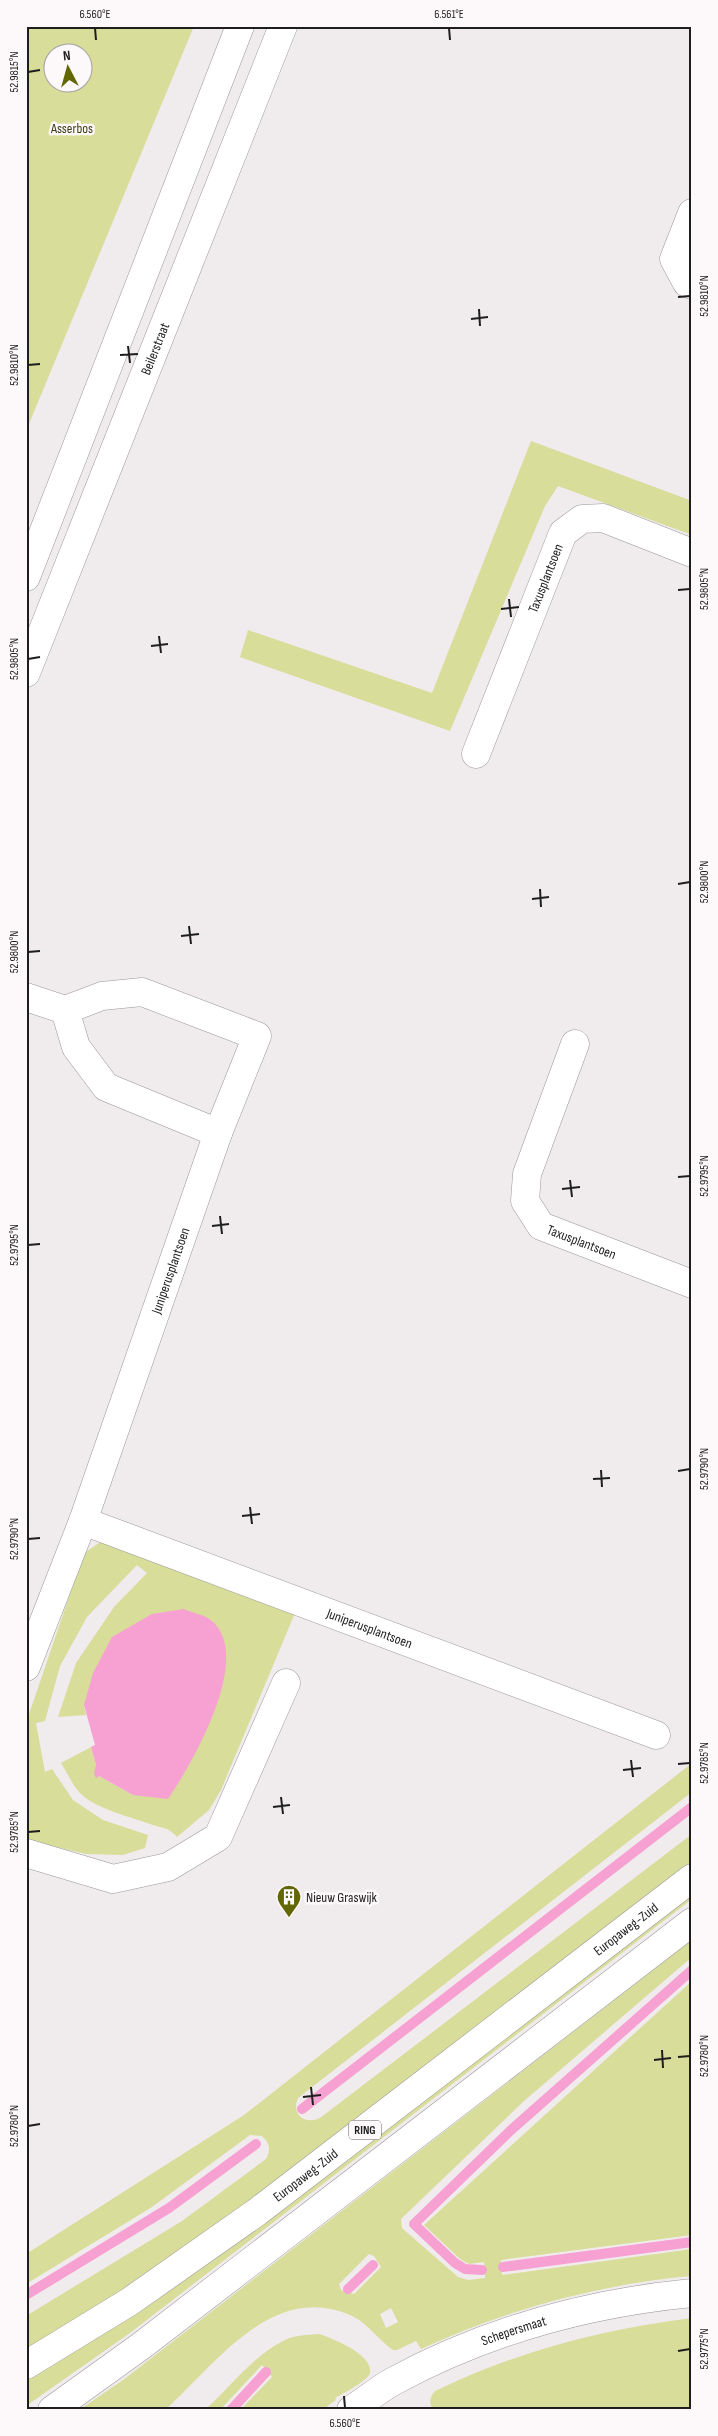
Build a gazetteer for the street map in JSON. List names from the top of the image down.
{
  "streets": {
    "street": [
      "Beilerstraat",
      "Taxusplantsoen",
      "Juniperusplantsoen",
      "Europaweg-Zuid",
      "RING",
      "Schepersmaat"
    ]
  },
  "parks": ["Asserbos"],
  "places": {
    "building": ["Nieuw Graswijk"]
  },
  "north": "top",
  "coordinates": [
    "6.560°E",
    "6.561°E",
    "52.9815°N",
    "52.9810°N",
    "52.9805°N",
    "52.9800°N",
    "52.9795°N",
    "52.9790°N",
    "52.9785°N",
    "52.9780°N",
    "52.9775°N"
  ]
}
